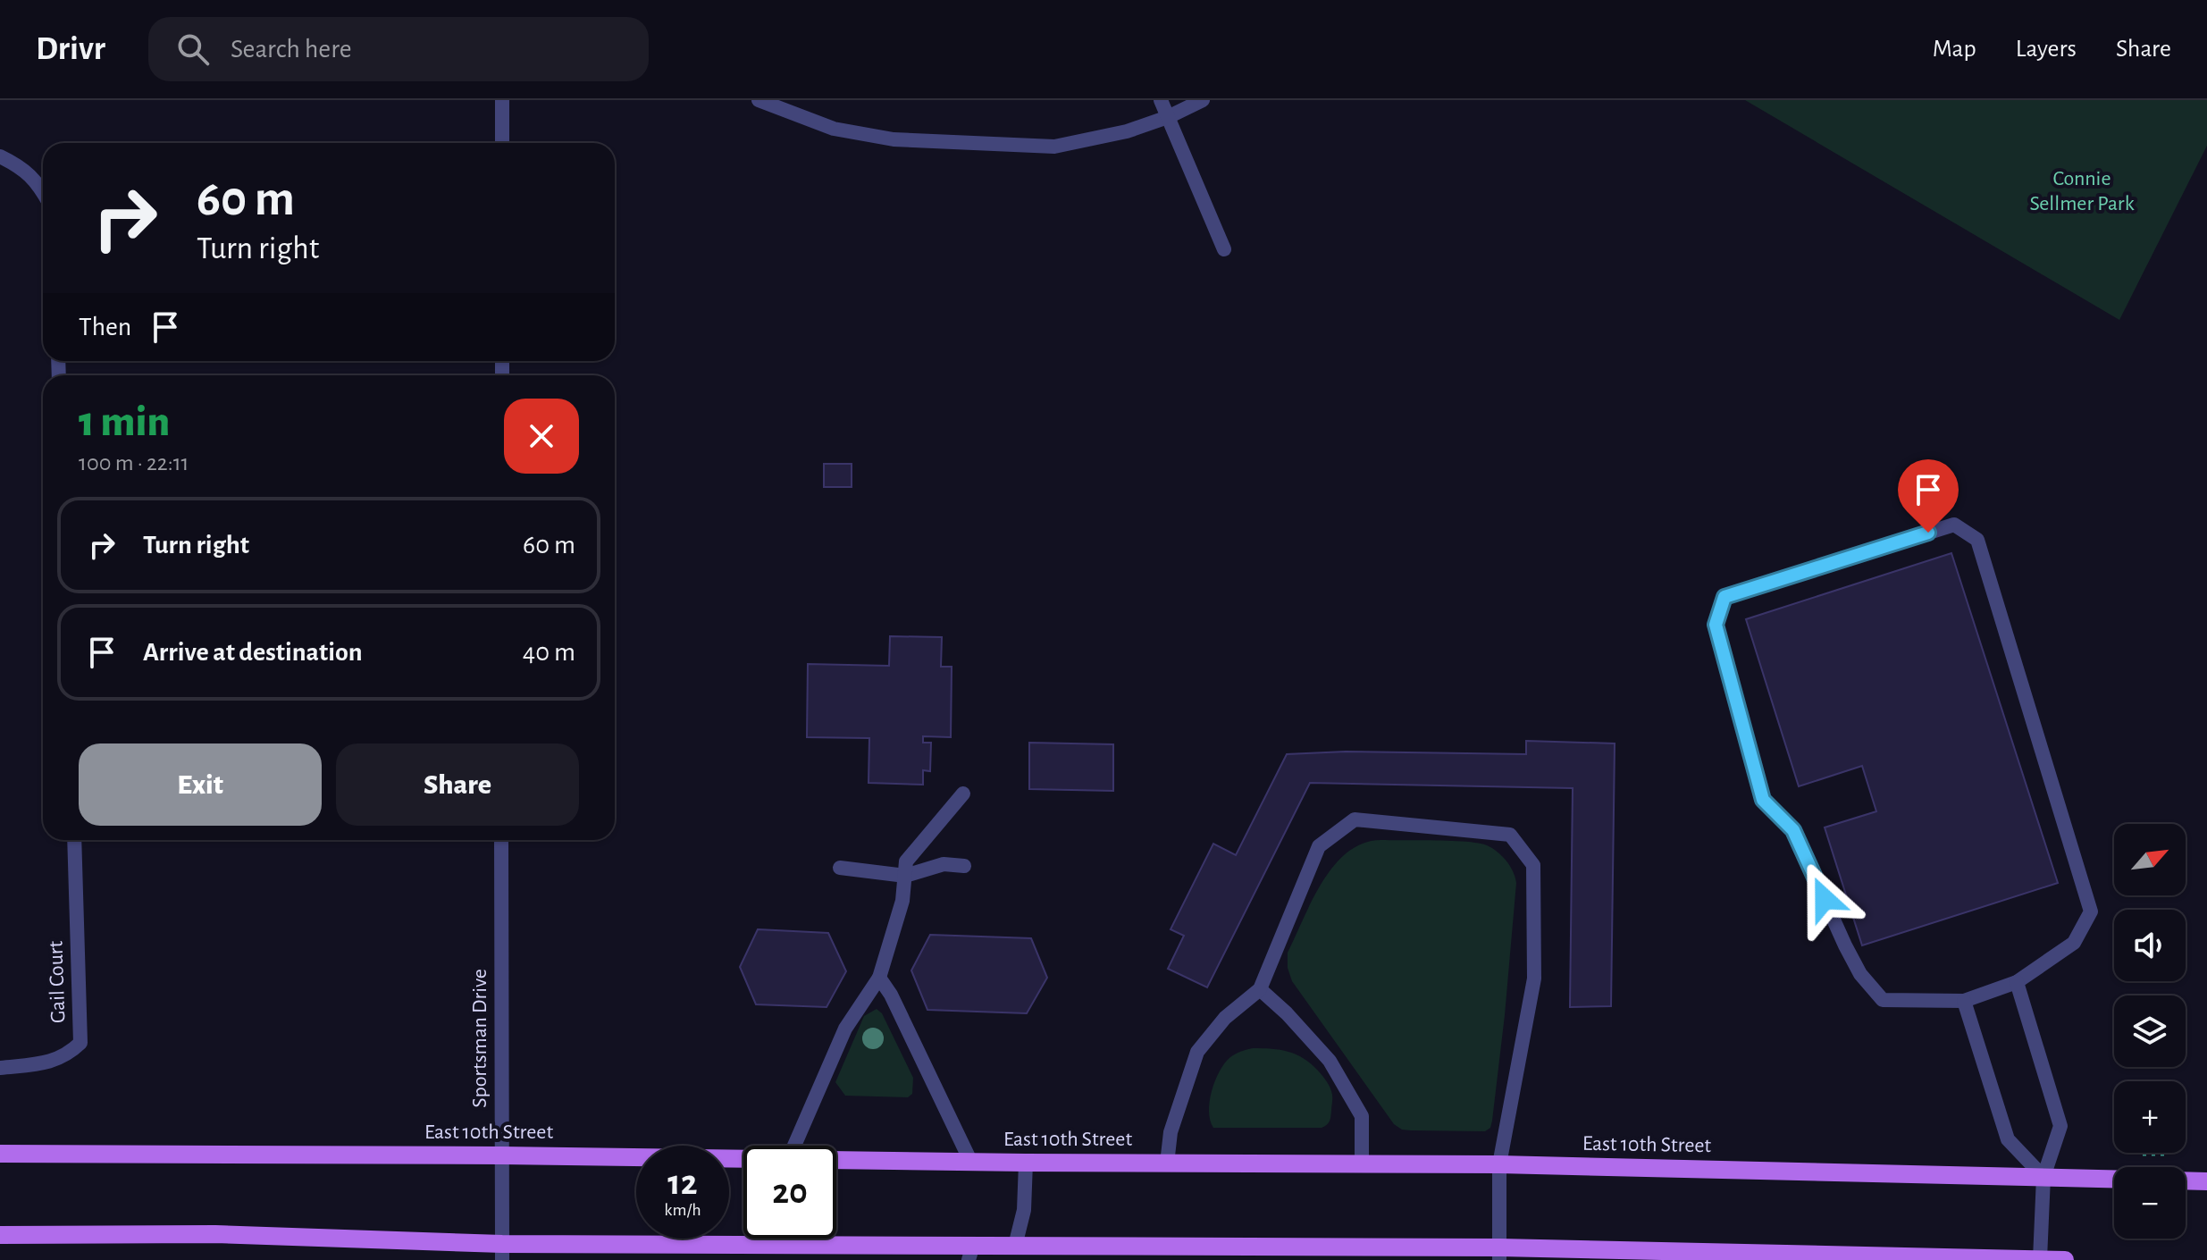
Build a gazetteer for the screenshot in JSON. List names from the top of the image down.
{
  "streets": {
    "main road": ["East 10th Street"],
    "street": ["Gail Court", "Sportsman Drive"]
  },
  "crossings": [
    ["Sportsman Drive", "East 10th Street"]
  ],
  "parks": ["Connie Sellmer Park"],
  "north": "top right",
  "page": {
    "header": "Drivr",
    "search": "Search here",
    "nav": ["Map", "Layers", "Share"],
    "turn": ["60 m", "Turn right"],
    "then": "Then",
    "heading": ["1 min", "100 m · 22:11"],
    "list": [
      {
        "name": "Turn right",
        "value": "60 m"
      },
      {
        "name": "Arrive at destination",
        "value": "40 m"
      }
    ],
    "buttons": ["Exit", "Share"],
    "map_buttons": ["+", "−"],
    "speed": "12 km/h",
    "limit": "20"
  }
}
